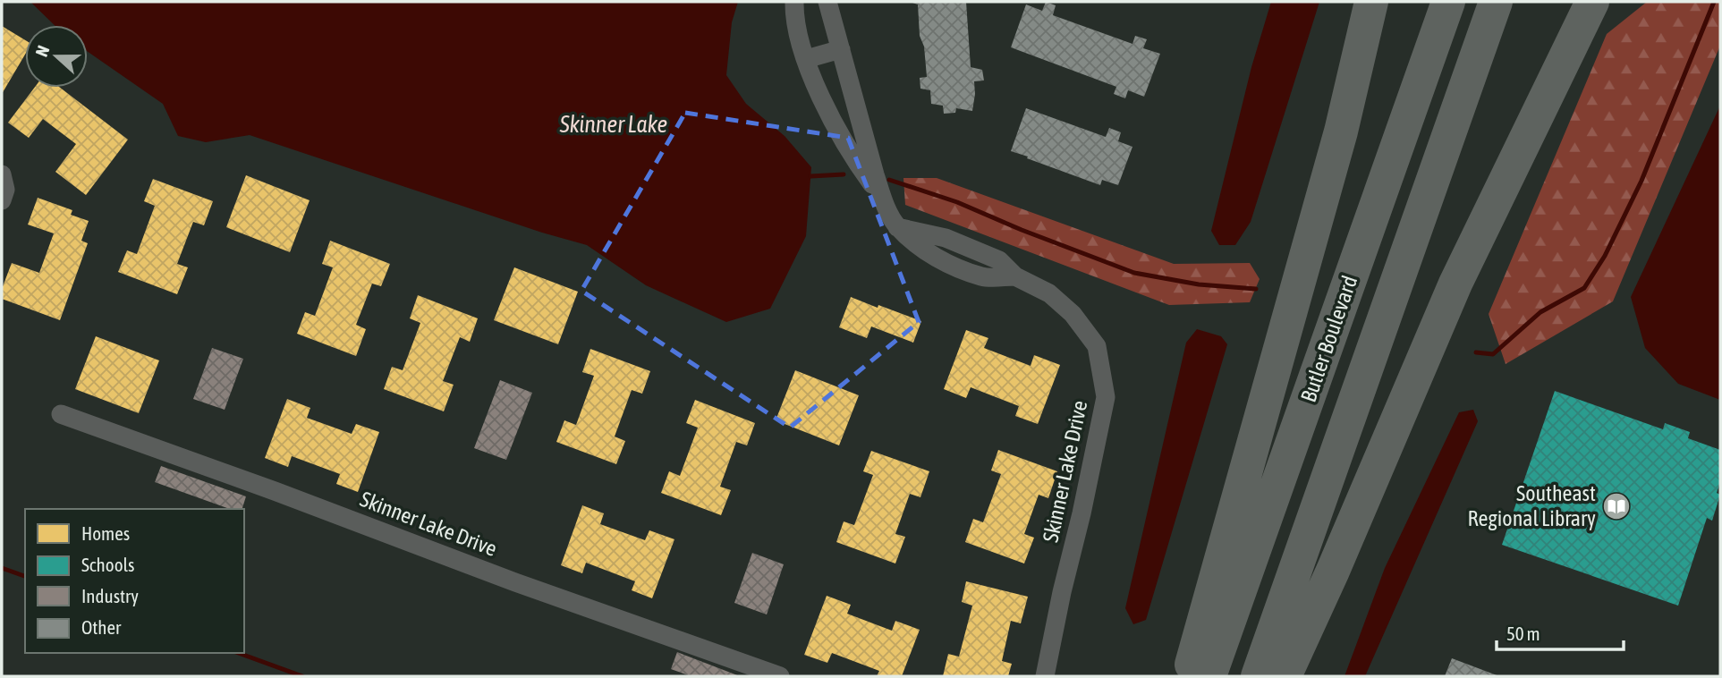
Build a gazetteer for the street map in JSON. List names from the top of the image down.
{
  "streets": {
    "highway": ["Butler Boulevard"],
    "street": ["Skinner Lake Drive"]
  },
  "water": ["Skinner Lake"],
  "places": {
    "library": ["Southeast Regional Library"]
  },
  "legend": [
    "Homes",
    "Schools",
    "Industry",
    "Other"
  ],
  "scale_bar": "50 m",
  "north": "left"
}
